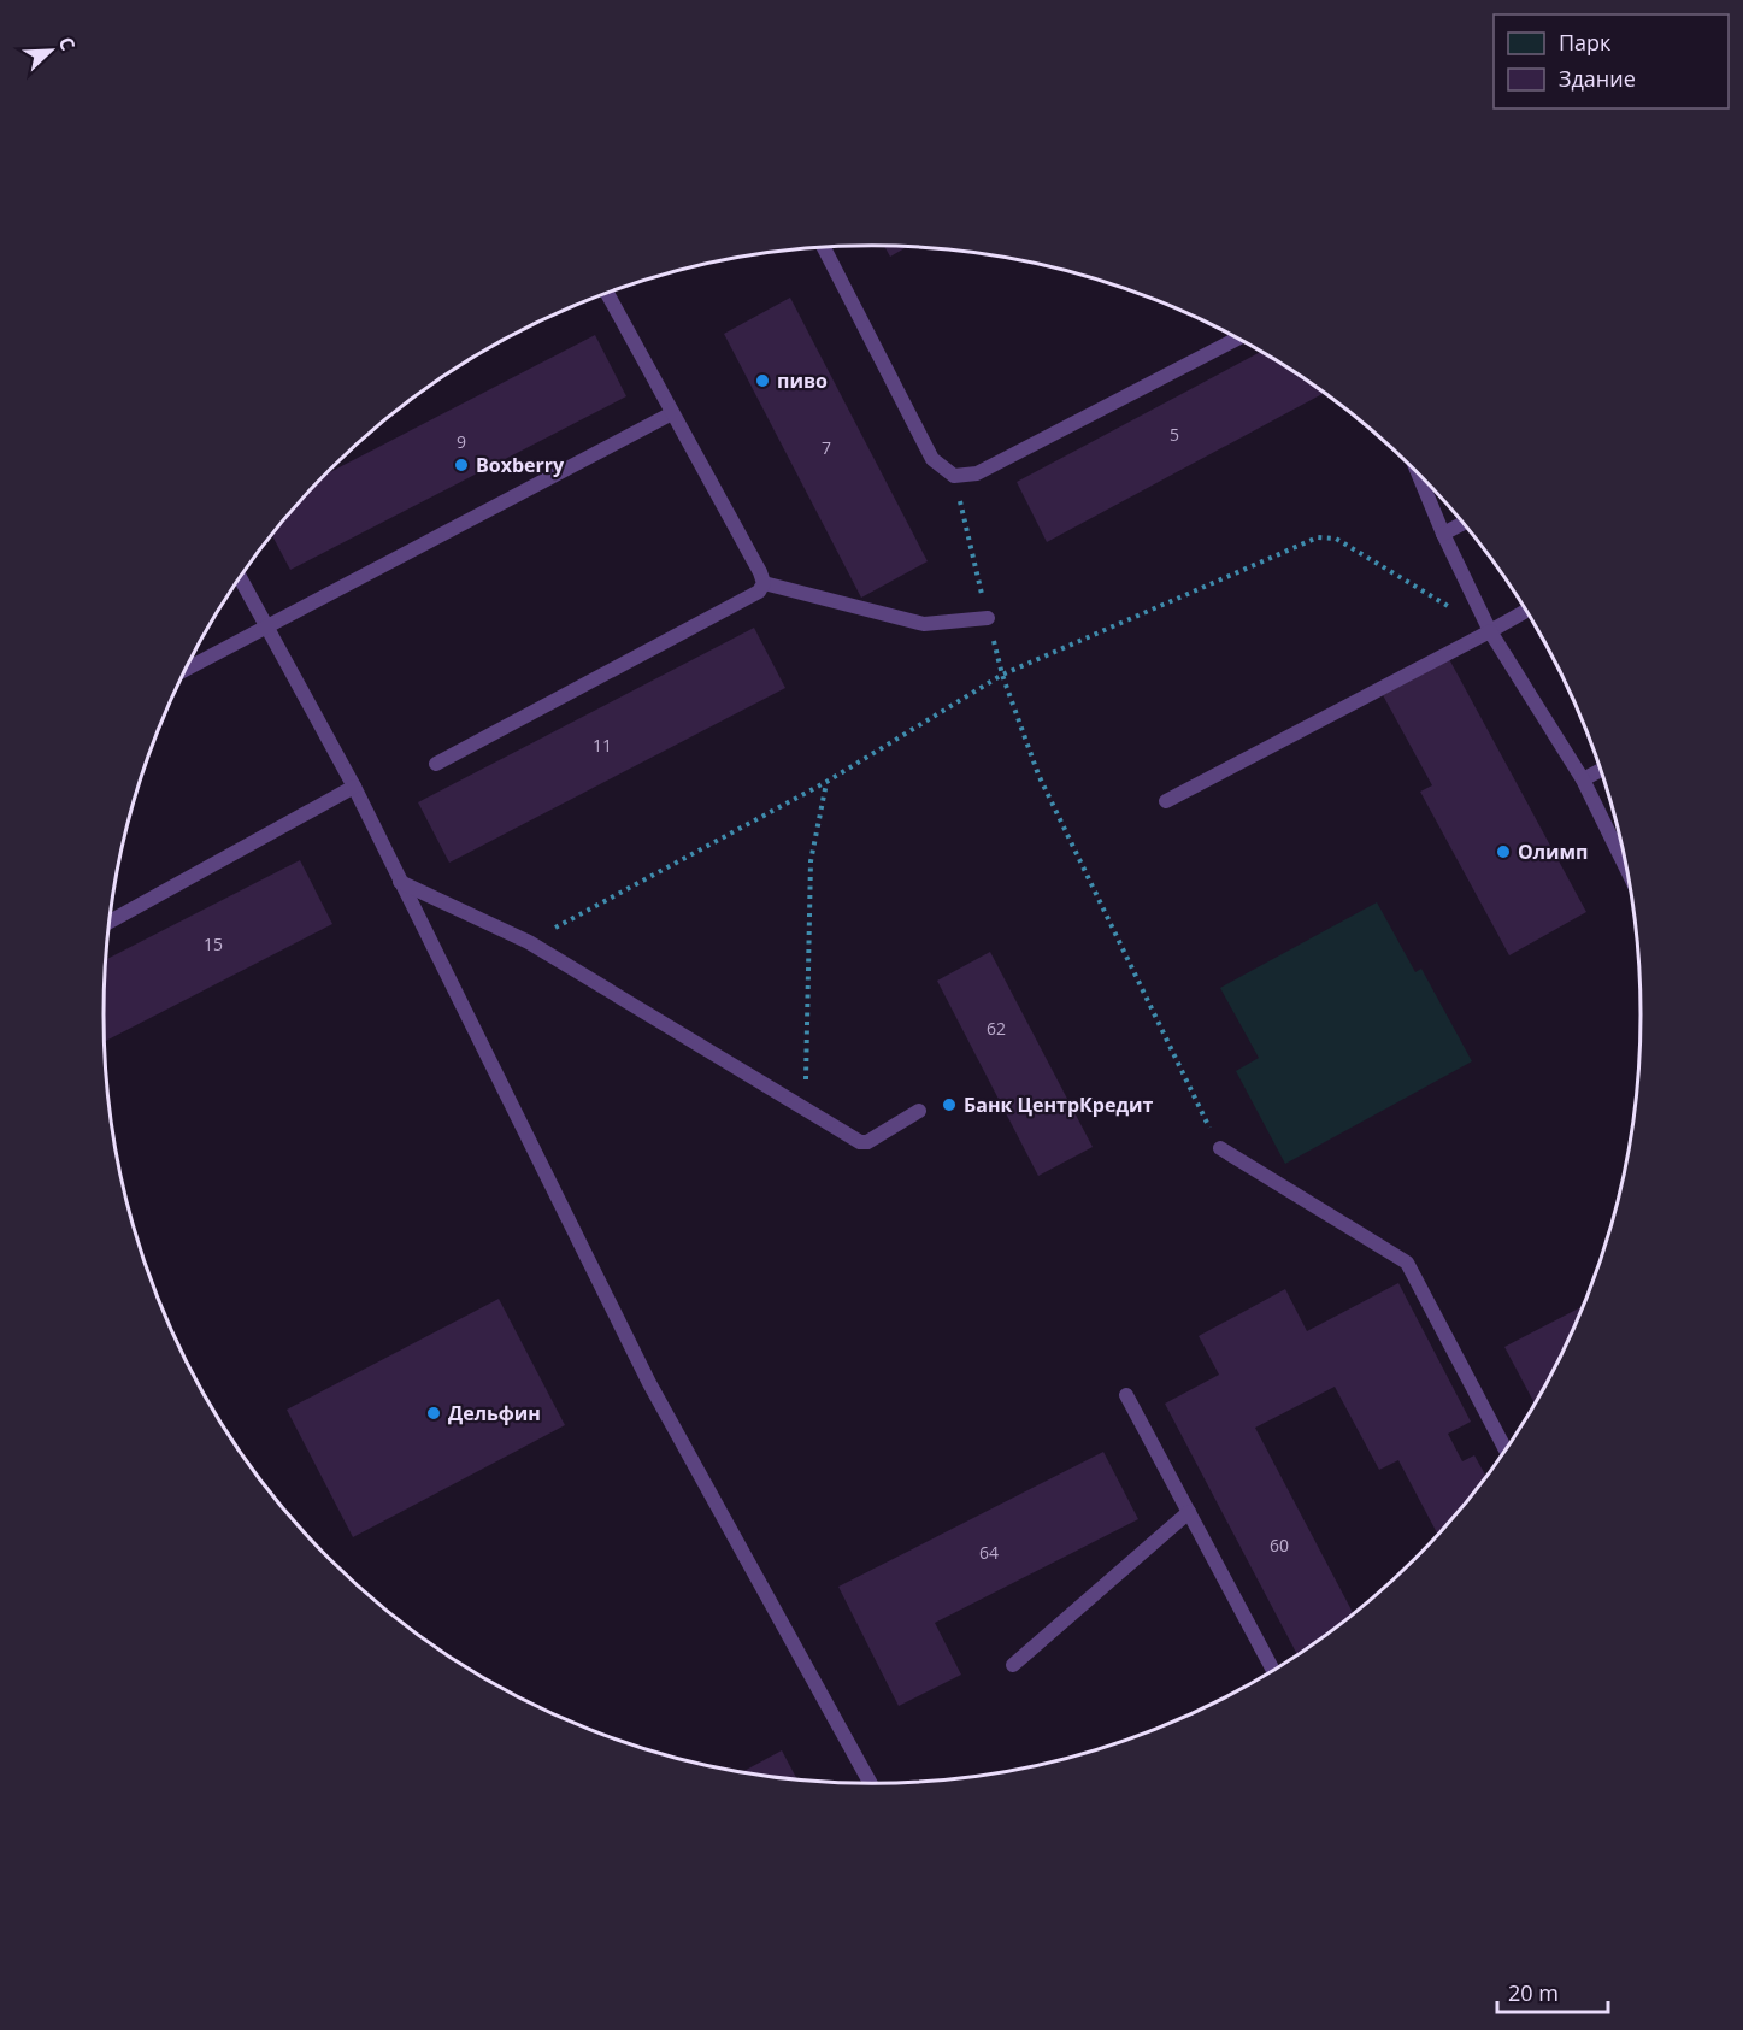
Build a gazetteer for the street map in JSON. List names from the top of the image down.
{
  "places": [
    "пиво",
    "Boxberry",
    "Олимп",
    "Банк ЦентрКредит",
    "Дельфин"
  ],
  "house_numbers": [
    "5",
    "9",
    "7",
    "11",
    "15",
    "62",
    "60",
    "64"
  ],
  "legend": ["Парк", "Здание"],
  "scale_bar": "20 m",
  "north": "top right"
}
